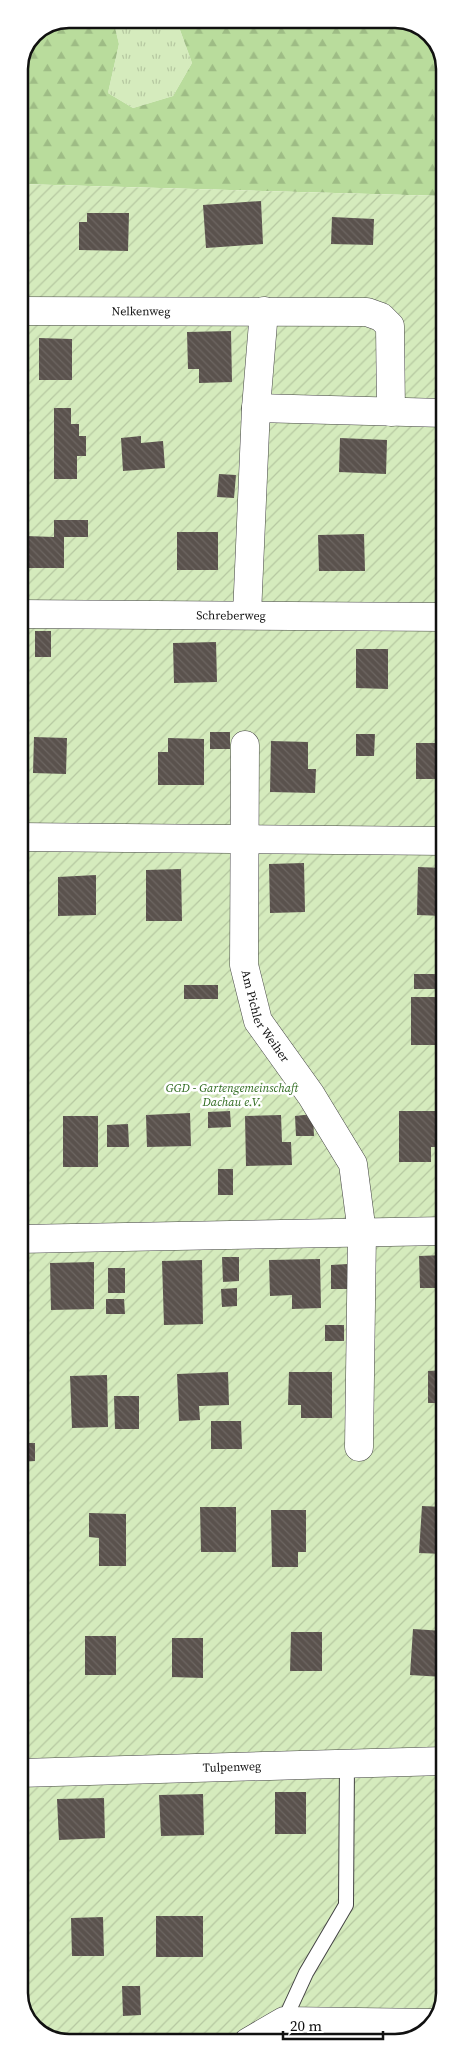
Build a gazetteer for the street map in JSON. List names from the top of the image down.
{
  "streets": {
    "street": [
      "Nelkenweg",
      "Schreberweg",
      "Am Pichler Weiher",
      "Tulpenweg"
    ]
  },
  "parks": ["GGD - Gartengemeinschaft Dachau e.V."],
  "scale_bar": "20 m"
}
